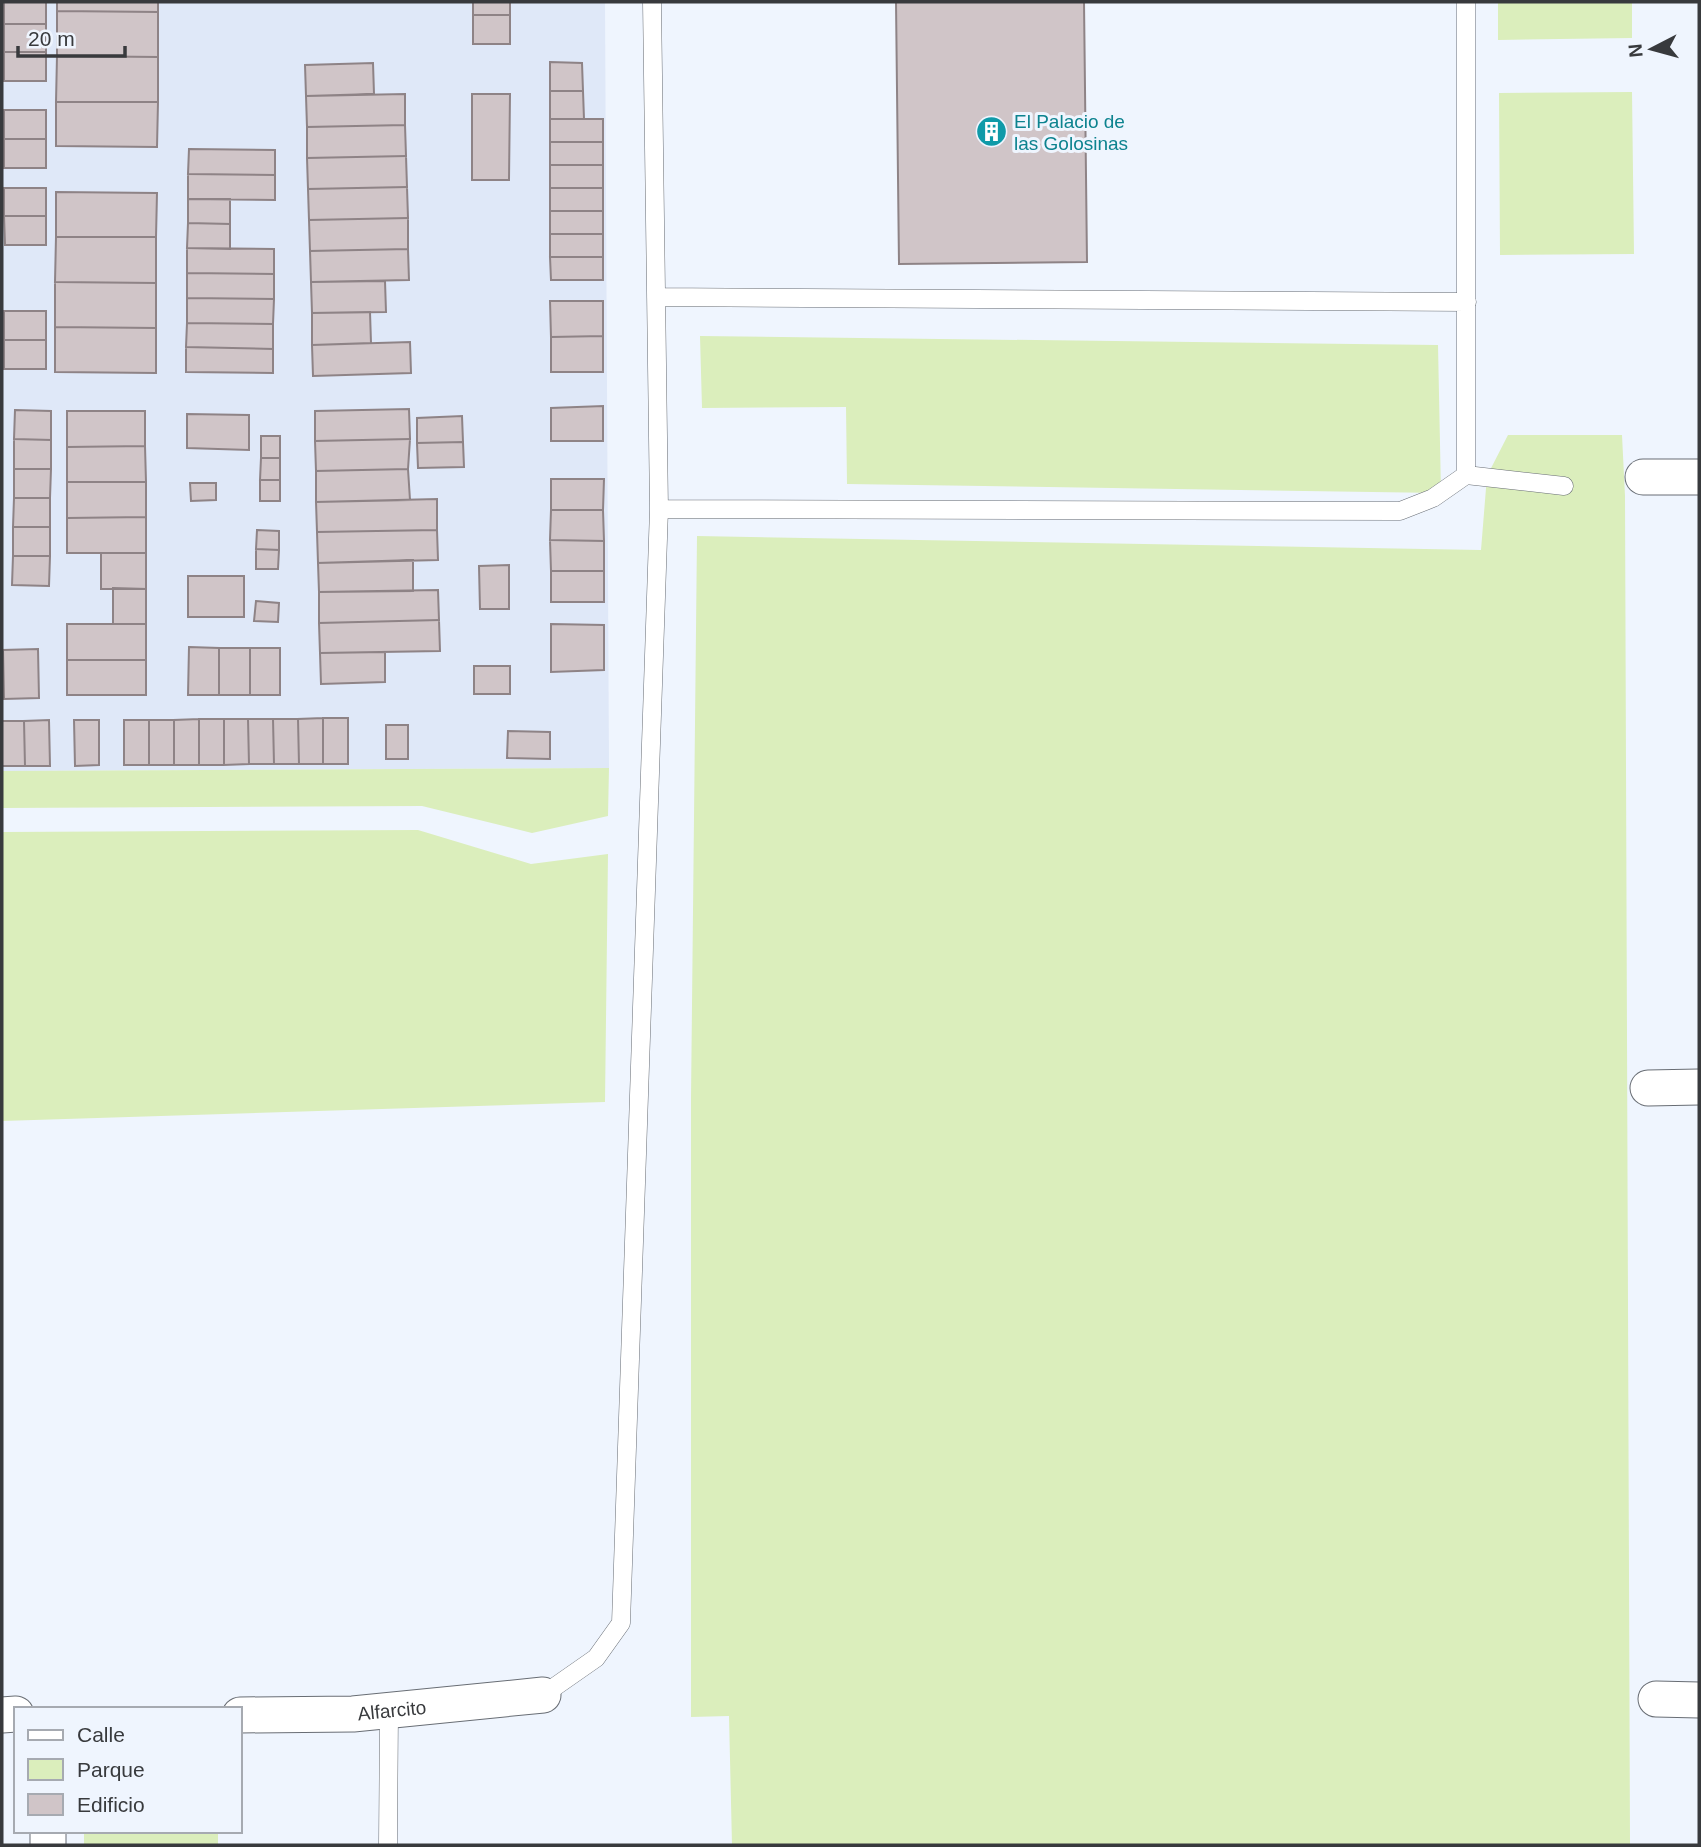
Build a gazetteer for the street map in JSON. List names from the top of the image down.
{
  "streets": {
    "street": ["Alfarcito"]
  },
  "places": {
    "building": ["El Palacio de las Golosinas"]
  },
  "legend": ["Calle", "Parque", "Edificio"],
  "scale_bar": "20 m",
  "north": "left"
}
